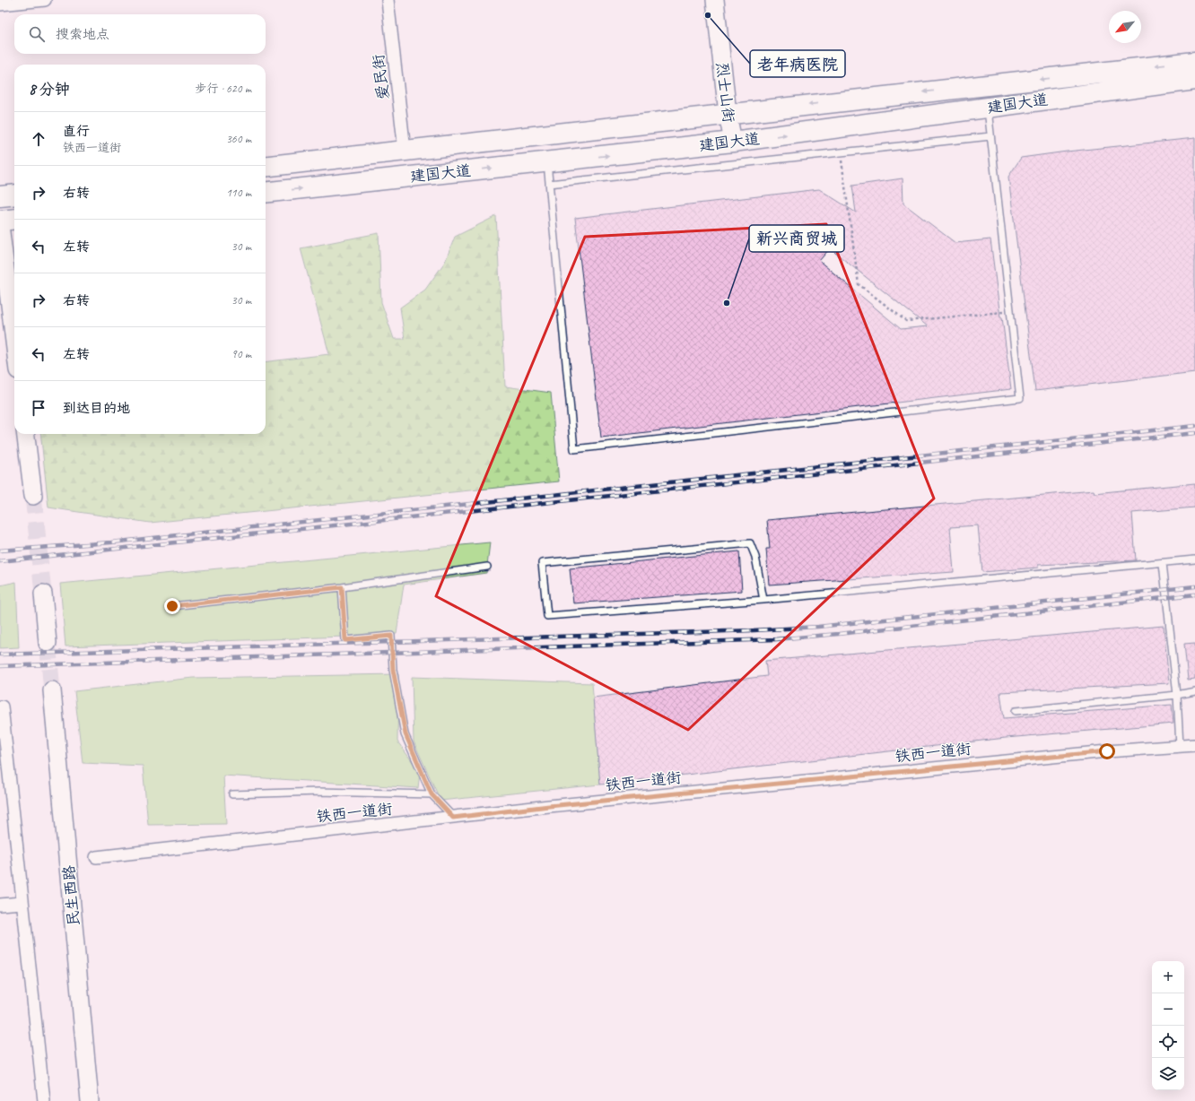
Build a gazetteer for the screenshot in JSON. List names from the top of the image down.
{
  "streets": {
    "highway": ["建国大道"],
    "main road": ["烈士山街", "民生西路"],
    "street": ["爱民街", "铁西一道街"]
  },
  "crossings": [
    ["爱民街", "建国大道"],
    ["烈士山街", "建国大道"]
  ],
  "places": ["老年病医院", "新兴商贸城"],
  "north": "bottom left",
  "page": {
    "search": "搜索地点",
    "heading": ["8 分钟", "步行 · 620 m"],
    "list": [
      ["直行", "铁西一道街", "360 m"],
      ["右转", "110 m"],
      ["左转", "30 m"],
      ["右转", "30 m"],
      ["左转", "90 m"],
      "到达目的地"
    ],
    "map_buttons": ["+", "−"]
  }
}
